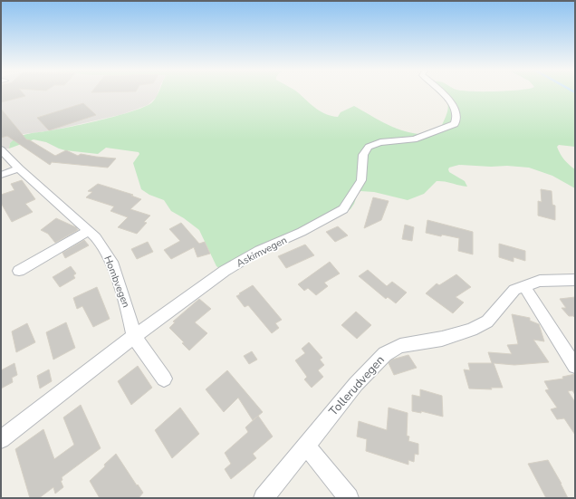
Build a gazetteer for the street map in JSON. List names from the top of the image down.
{
  "streets": {
    "street": ["Askimvegen", "Hombvegen", "Tollerudvegen"]
  },
  "crossings": [
    ["Askimvegen", "Hombvegen"]
  ]
}
